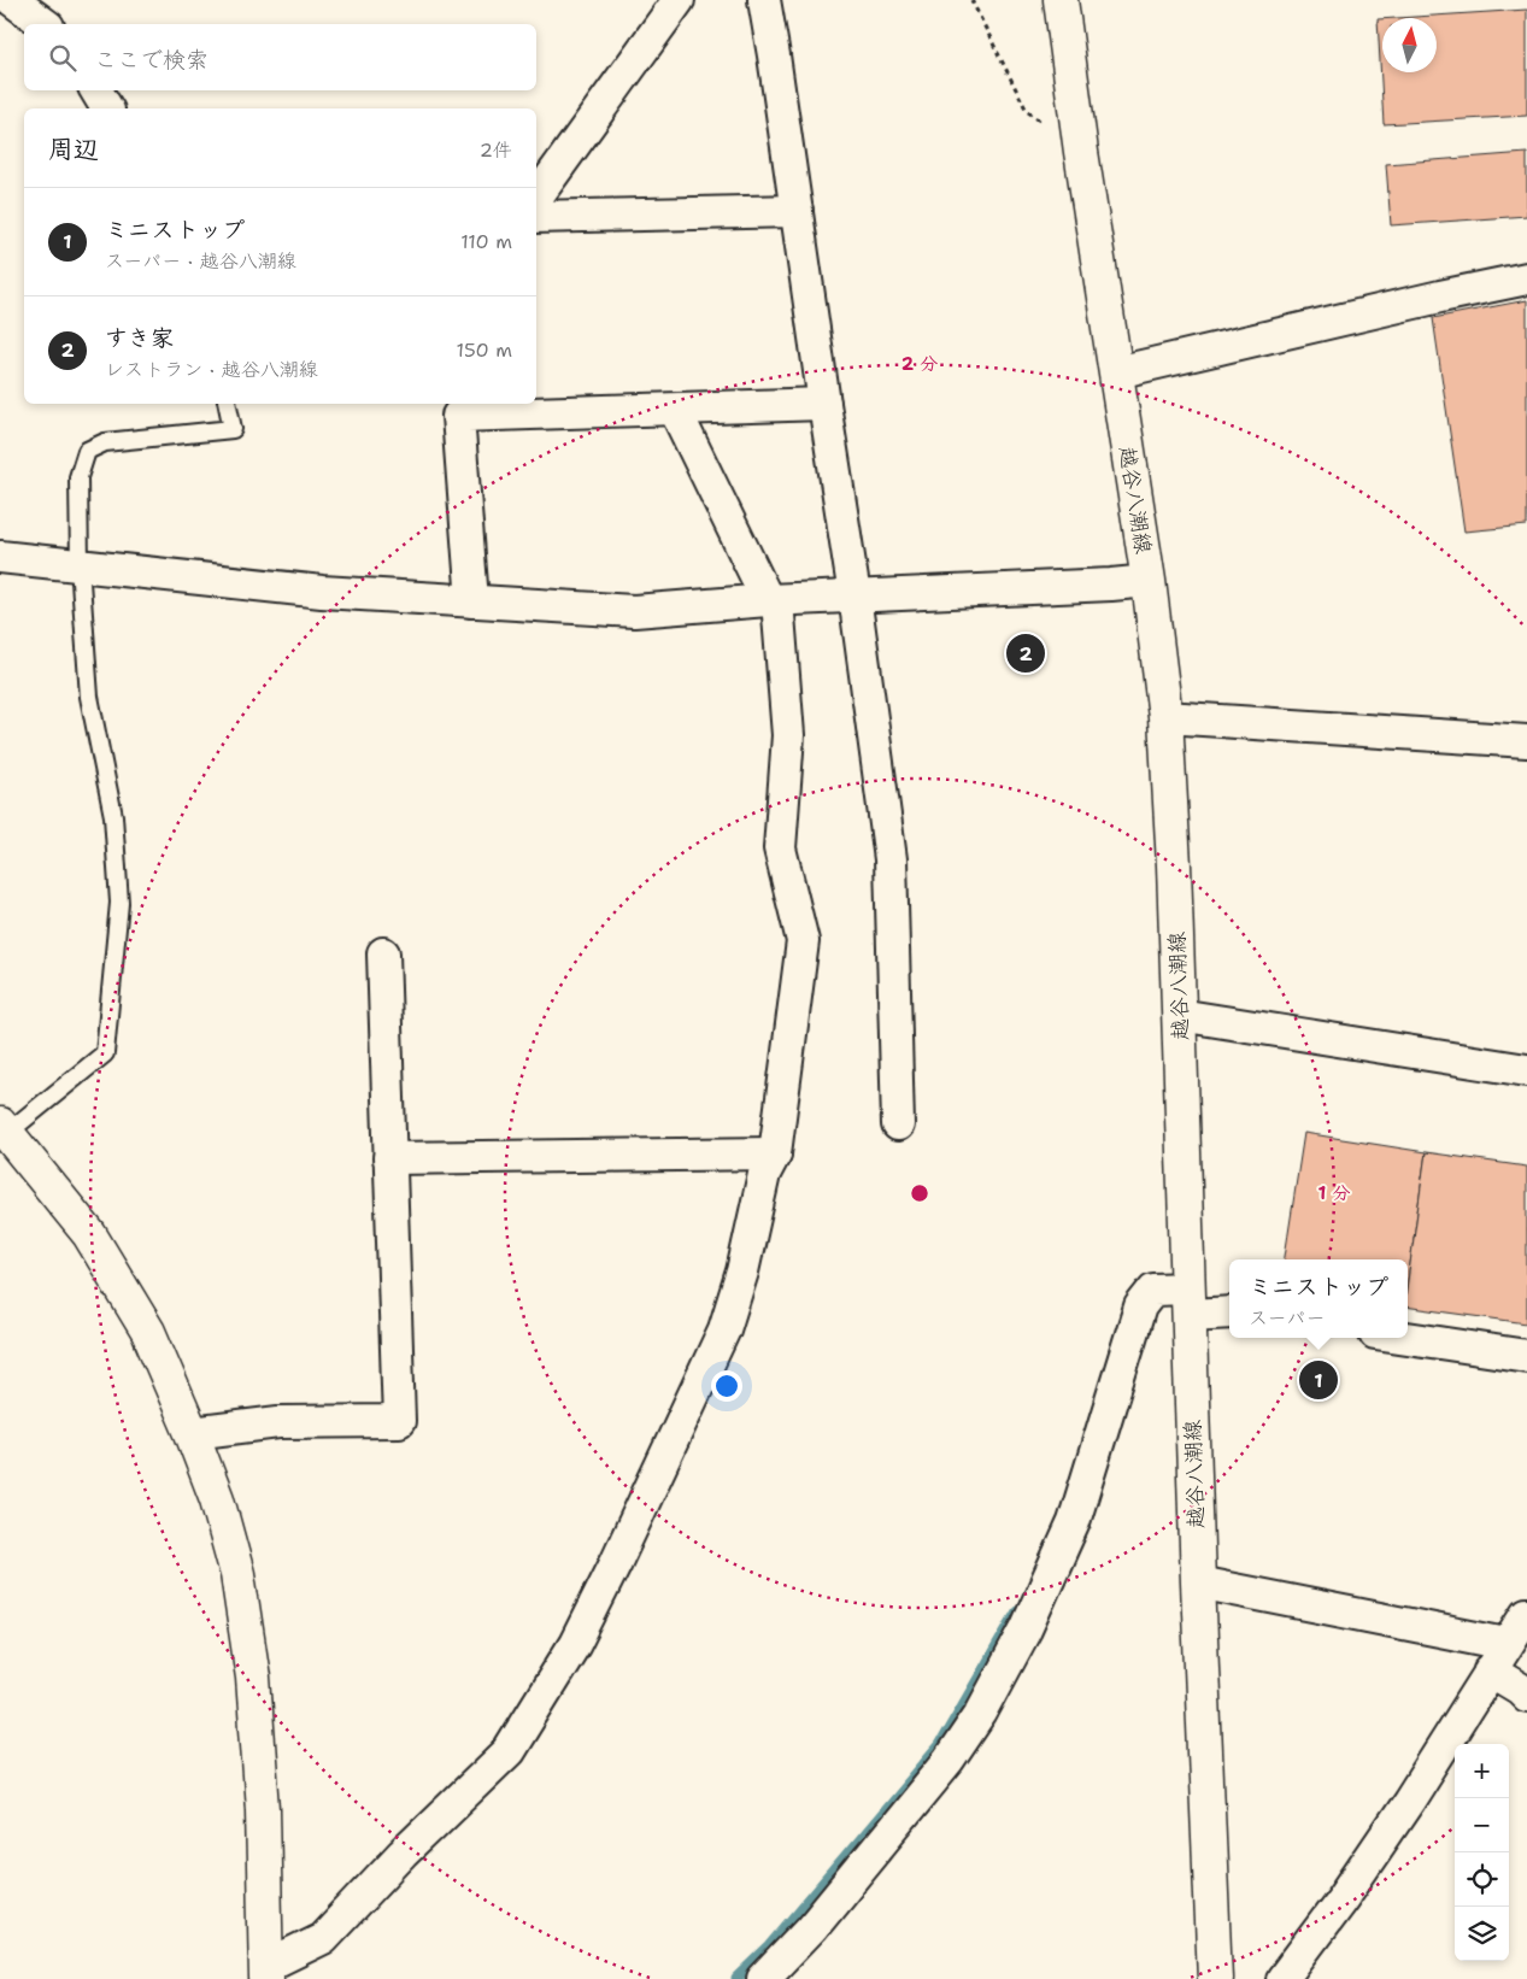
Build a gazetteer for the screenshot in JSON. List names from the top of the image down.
{
  "streets": {
    "main road": ["越谷八潮線"]
  },
  "north": "top",
  "page": {
    "search": "ここで検索",
    "heading": ["周辺", "2件"],
    "list": [
      {
        "mark": "1",
        "name": "ミニストップ",
        "note": "スーパー · 越谷八潮線",
        "value": "110 m"
      },
      {
        "mark": "2",
        "name": "すき家",
        "note": "レストラン · 越谷八潮線",
        "value": "150 m"
      }
    ],
    "pins": ["2", "1"],
    "popup": ["ミニストップ", "スーパー"],
    "map_buttons": ["+", "−"]
  },
  "rings": ["2 分", "1 分"]
}
